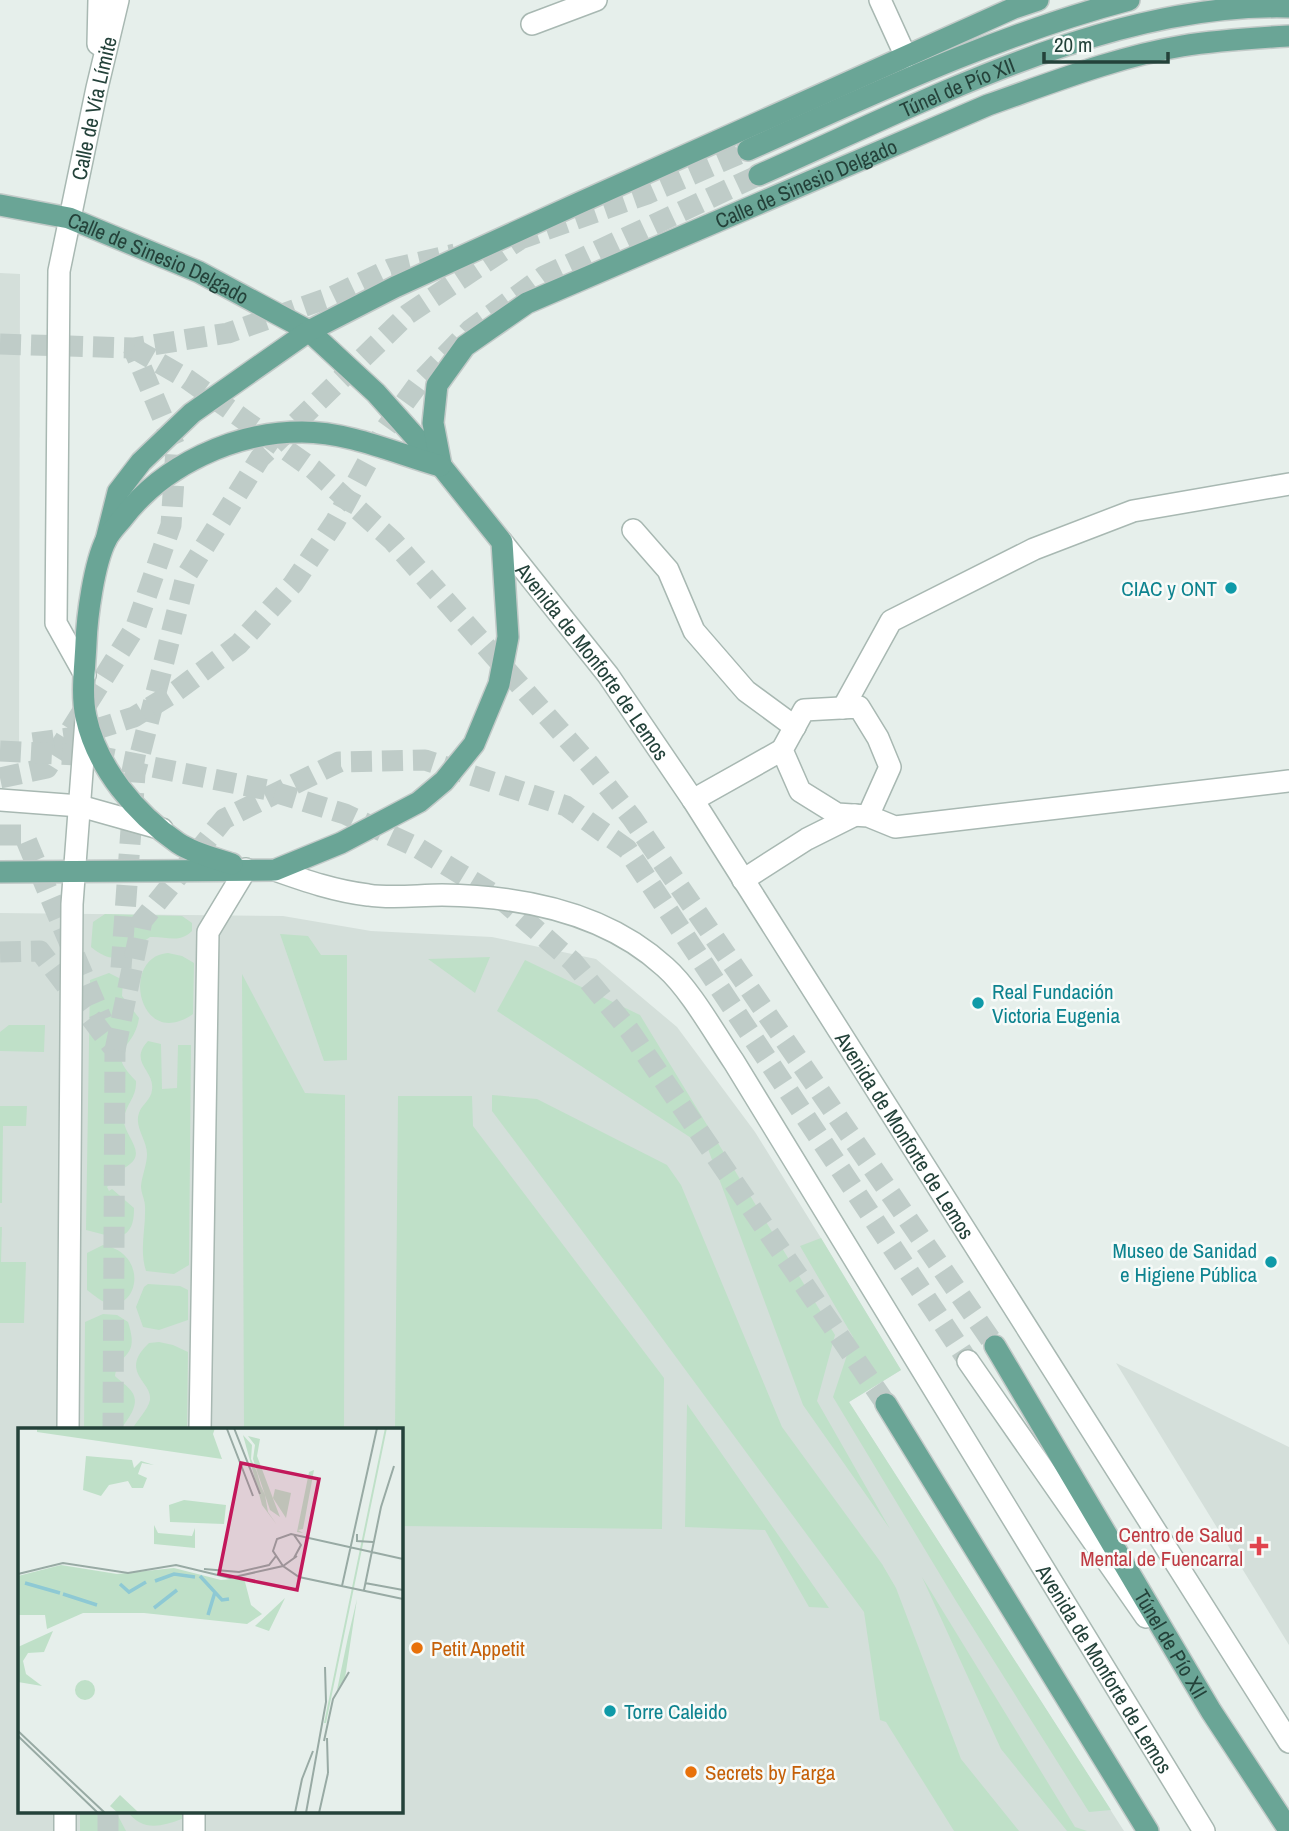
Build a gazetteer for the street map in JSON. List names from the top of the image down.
{
  "streets": {
    "main road": ["Túnel de Pío XII", "Calle de Sinesio Delgado", "Avenida de Monforte de Lemos"],
    "street": ["Calle de Vía Límite"]
  },
  "crossings": [
    ["Calle de Vía Límite", "Calle de Sinesio Delgado"],
    ["Calle de Vía Límite", "Avenida de Monforte de Lemos"],
    ["Calle de Sinesio Delgado", "Avenida de Monforte de Lemos"]
  ],
  "places": {
    "other": [
      "CIAC y ONT",
      "Real Fundación Victoria Eugenia",
      "Museo de Sanidad e Higiene Pública",
      "Petit Appetit",
      "Torre Caleido",
      "Secrets by Farga"
    ],
    "health": ["Centro de Salud Mental de Fuencarral"]
  },
  "scale_bar": "20 m"
}
